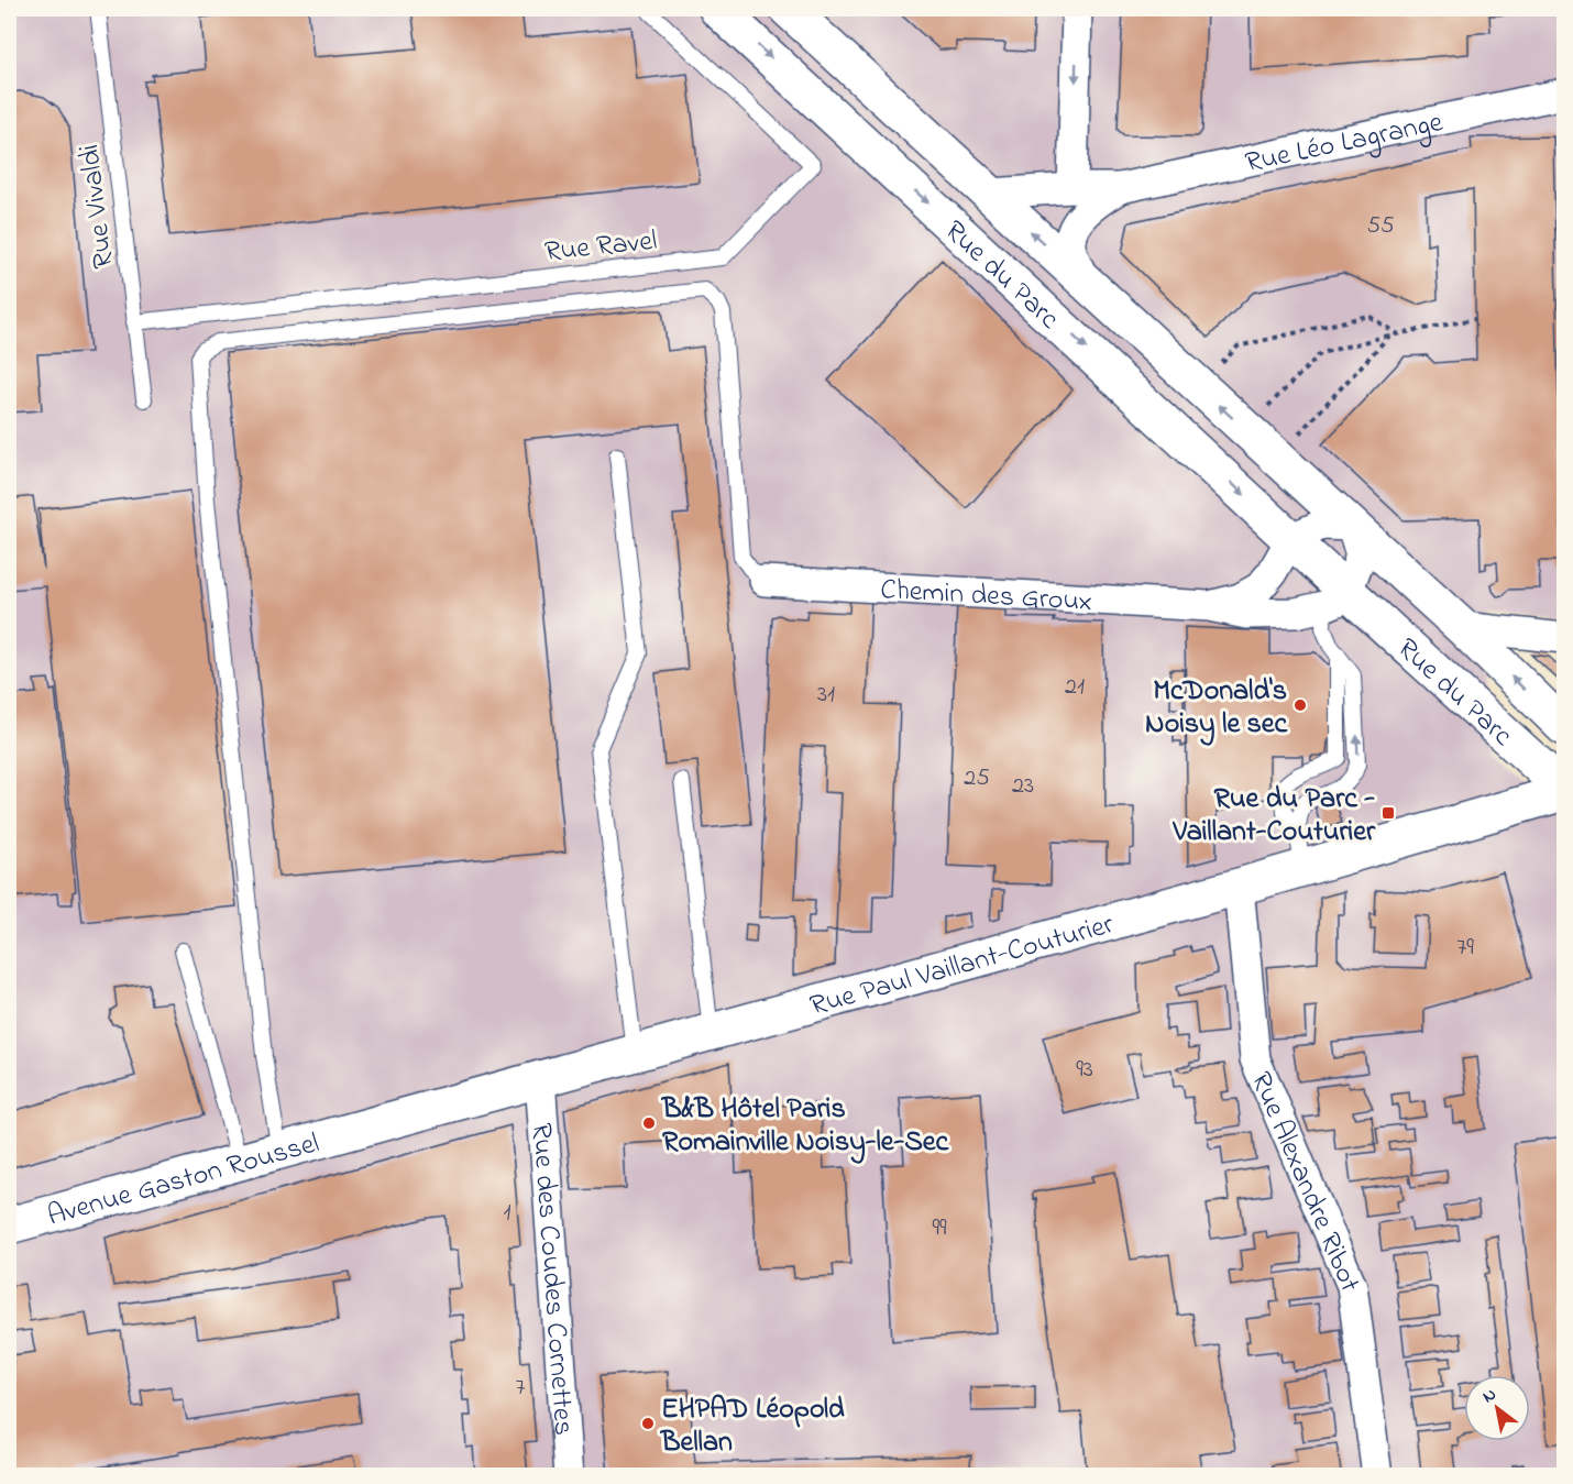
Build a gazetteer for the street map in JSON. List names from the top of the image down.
{
  "streets": {
    "main road": ["Rue du Parc", "Rue Paul Vaillant-Couturier", "Avenue Gaston Roussel"],
    "street": [
      "Rue Léo Lagrange",
      "Chemin des Groux",
      "Rue Alexandre Ribot",
      "Rue des Coudes Cornettes"
    ],
    "lane": ["Rue Vivaldi", "Rue Ravel"]
  },
  "crossings": [
    ["Rue Vivaldi", "Rue Ravel"],
    ["Rue du Parc", "Chemin des Groux"],
    ["Rue du Parc", "Rue Paul Vaillant-Couturier"],
    ["Rue Paul Vaillant-Couturier", "Avenue Gaston Roussel"],
    ["Rue Paul Vaillant-Couturier", "Rue Alexandre Ribot"],
    ["Rue Paul Vaillant-Couturier", "Rue des Coudes Cornettes"]
  ],
  "places": {
    "other": ["McDonald's Noisy le sec", "B&B Hôtel Paris Romainville Noisy-le-Sec", "EHPAD Léopold Bellan"],
    "transit": ["Rue du Parc - Vaillant-Couturier"]
  },
  "house_numbers": [
    "55",
    "21",
    "31",
    "25",
    "23",
    "79",
    "93",
    "1",
    "99",
    "7"
  ],
  "north": "top left"
}
